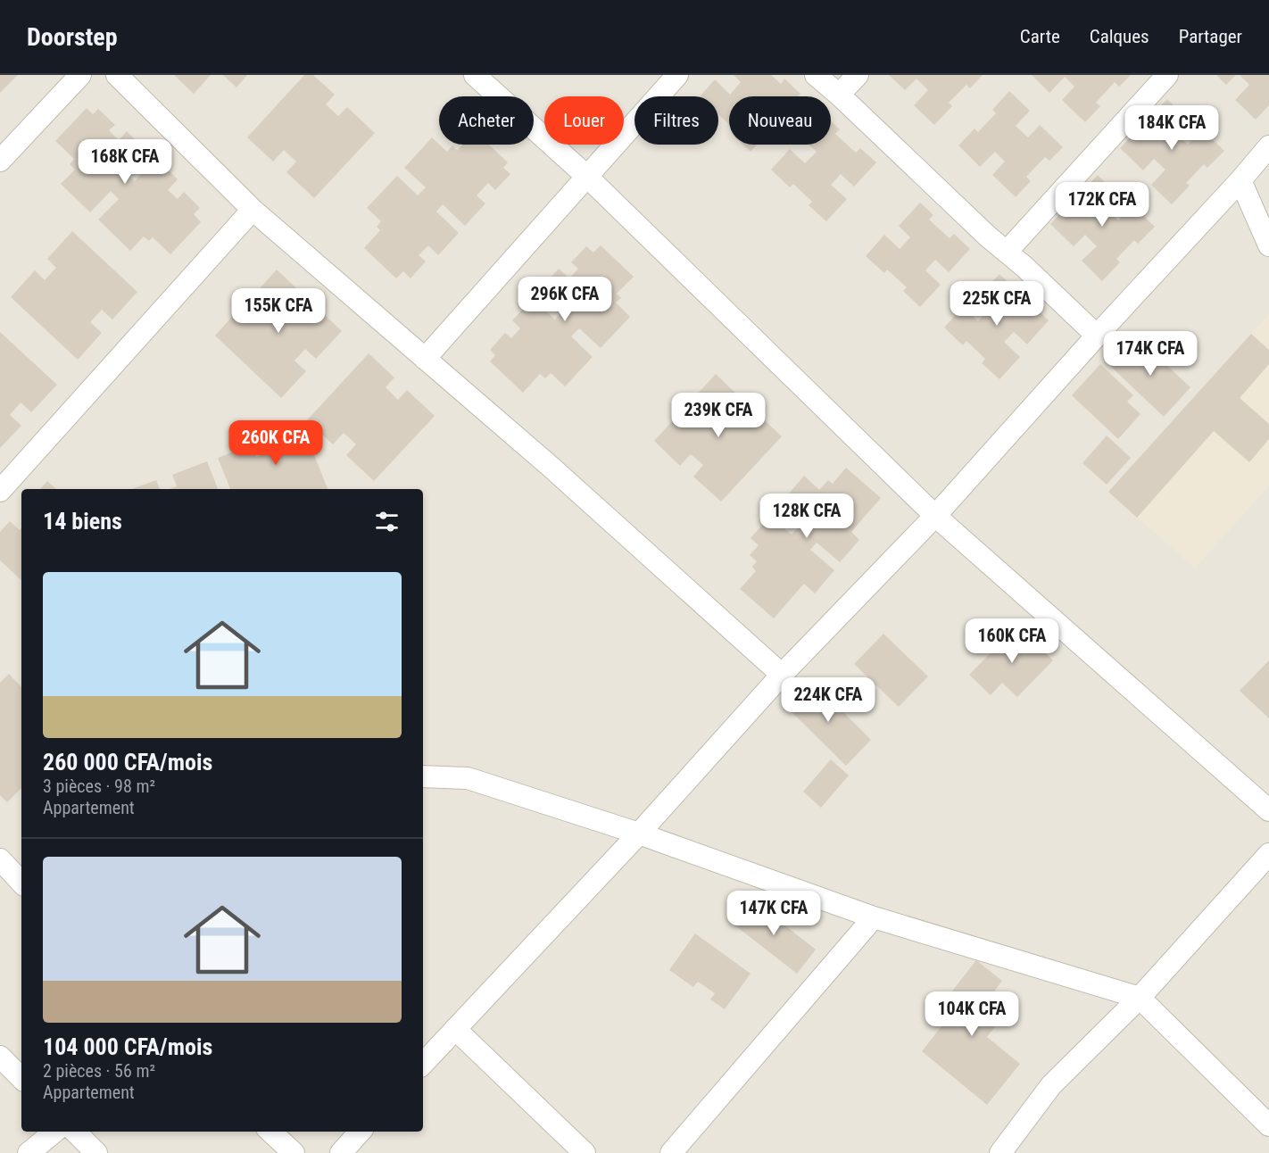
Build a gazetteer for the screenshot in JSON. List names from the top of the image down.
{
  "page": {
    "header": "Doorstep",
    "nav": ["Carte", "Calques", "Partager"],
    "chip": [
      "Acheter",
      "Louer",
      "Filtres",
      "Nouveau"
    ],
    "price": [
      "184K CFA",
      "168K CFA",
      "172K CFA",
      "296K CFA",
      "225K CFA",
      "155K CFA",
      "174K CFA",
      "239K CFA",
      "260K CFA",
      "128K CFA",
      "160K CFA",
      "224K CFA",
      "147K CFA",
      "104K CFA"
    ],
    "heading": "14 biens",
    "list": [
      {
        "name": "260 000 CFA/mois",
        "note": "3 pièces · 98 m² · Appartement"
      },
      {
        "name": "104 000 CFA/mois",
        "note": "2 pièces · 56 m² · Appartement"
      }
    ]
  }
}
